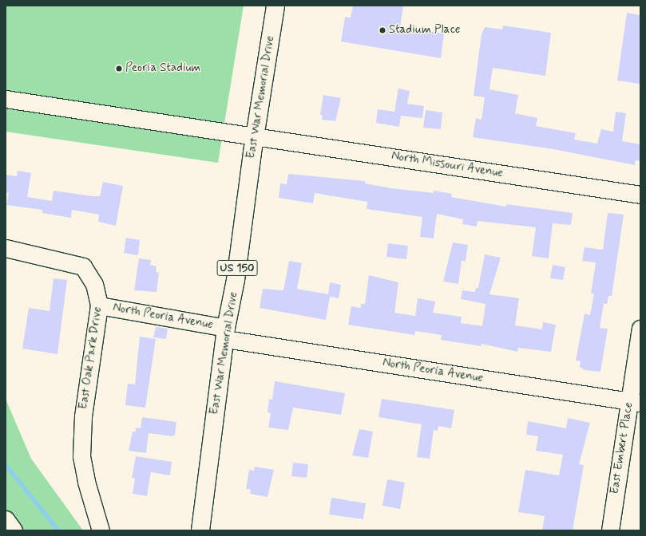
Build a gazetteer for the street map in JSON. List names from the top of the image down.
{
  "streets": {
    "highway": ["East War Memorial Drive", "US 150"],
    "street": [
      "North Missouri Avenue",
      "North Peoria Avenue",
      "East Oak Park Drive",
      "East Embert Place"
    ]
  },
  "crossings": [
    ["East War Memorial Drive", "North Missouri Avenue"],
    ["East War Memorial Drive", "North Peoria Avenue"],
    ["North Peoria Avenue", "East Oak Park Drive"],
    ["North Peoria Avenue", "East Embert Place"]
  ],
  "places": ["Stadium Place", "Peoria Stadium"]
}
